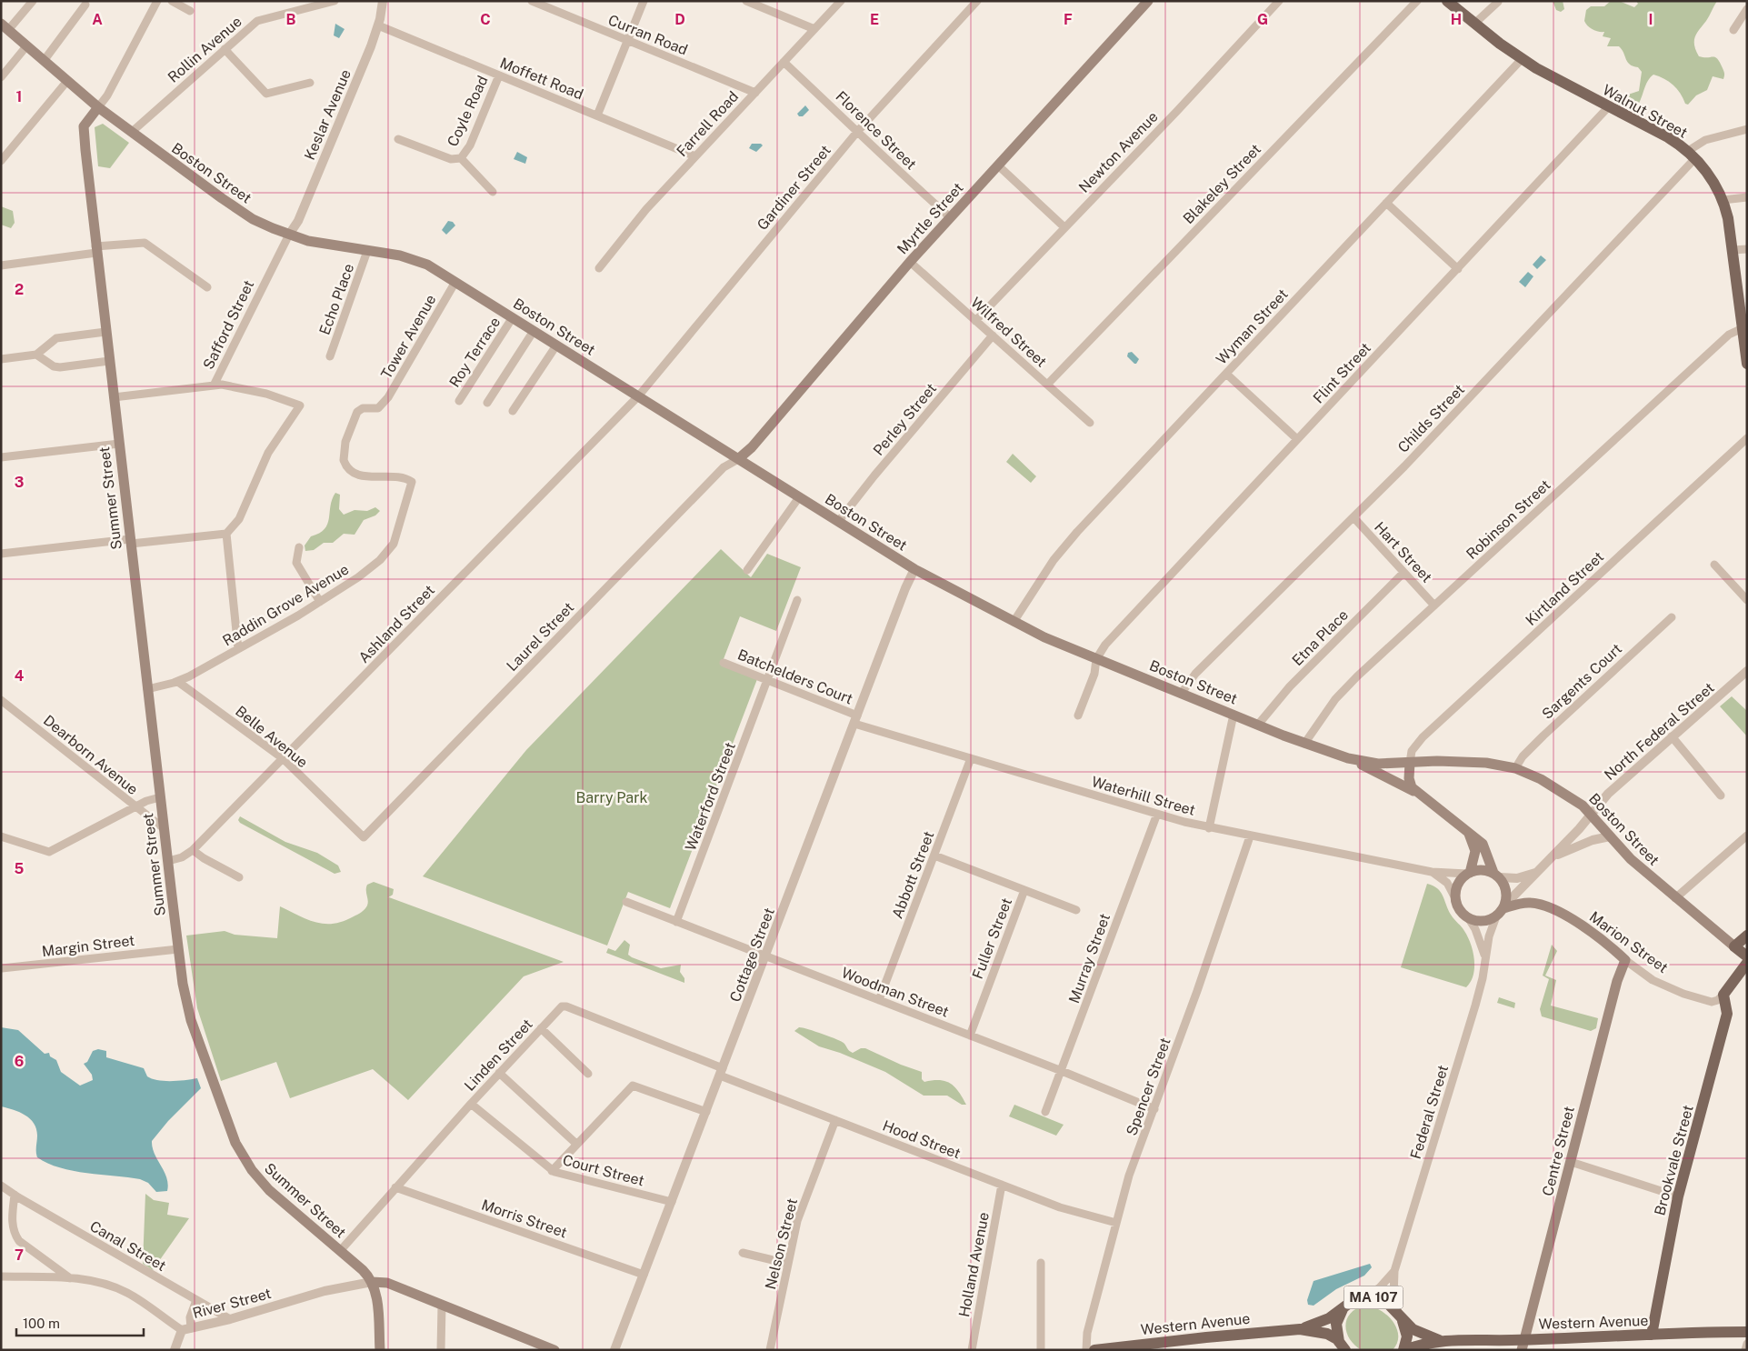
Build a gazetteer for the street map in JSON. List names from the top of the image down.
{
  "streets": {
    "main road": [
      "Walnut Street",
      "Boston Street",
      "Myrtle Street",
      "Summer Street",
      "Marion Street",
      "Centre Street",
      "Brookvale Street",
      "MA 107",
      "Western Avenue"
    ],
    "street": [
      "Curran Road",
      "Rollin Avenue",
      "Moffett Road",
      "Coyle Road",
      "Keslar Avenue",
      "Farrell Road",
      "Florence Street",
      "Newton Avenue",
      "Blakeley Street",
      "Gardiner Street",
      "Echo Place",
      "Safford Street",
      "Wyman Street",
      "Wilfred Street",
      "Tower Avenue",
      "Roy Terrace",
      "Flint Street",
      "Childs Street",
      "Perley Street",
      "Robinson Street",
      "Hart Street",
      "Kirtland Street",
      "Raddin Grove Avenue",
      "Ashland Street",
      "Laurel Street",
      "Etna Place",
      "Batchelders Court",
      "Sargents Court",
      "North Federal Street",
      "Belle Avenue",
      "Dearborn Avenue",
      "Waterhill Street",
      "Waterford Street",
      "Abbott Street",
      "Fuller Street",
      "Margin Street",
      "Cottage Street",
      "Murray Street",
      "Woodman Street",
      "Linden Street",
      "Spencer Street",
      "Federal Street",
      "Hood Street",
      "Court Street",
      "Morris Street",
      "Nelson Street",
      "Canal Street",
      "Holland Avenue",
      "River Street"
    ]
  },
  "crossings": [
    ["Curran Road", "Farrell Road"],
    ["Rollin Avenue", "Boston Street"],
    ["Moffett Road", "Coyle Road"],
    ["Moffett Road", "Keslar Avenue"],
    ["Moffett Road", "Farrell Road"],
    ["Walnut Street", "Wyman Street"],
    ["Walnut Street", "Flint Street"],
    ["Walnut Street", "Childs Street"],
    ["Walnut Street", "Robinson Street"],
    ["Keslar Avenue", "Boston Street"],
    ["Keslar Avenue", "Safford Street"],
    ["Farrell Road", "Florence Street"],
    ["Florence Street", "Gardiner Street"],
    ["Florence Street", "Myrtle Street"],
    ["Newton Avenue", "Wilfred Street"],
    ["Boston Street", "Gardiner Street"],
    ["Boston Street", "Myrtle Street"],
    ["Boston Street", "Echo Place"],
    ["Boston Street", "Safford Street"],
    ["Boston Street", "Wyman Street"],
    ["Boston Street", "Tower Avenue"],
    ["Boston Street", "Roy Terrace"],
    ["Boston Street", "Flint Street"],
    ["Boston Street", "Childs Street"],
    ["Boston Street", "Perley Street"],
    ["Boston Street", "Summer Street"],
    ["Boston Street", "Robinson Street"],
    ["Boston Street", "Kirtland Street"],
    ["Boston Street", "Ashland Street"],
    ["Boston Street", "Laurel Street"],
    ["Boston Street", "Etna Place"],
    ["Boston Street", "Sargents Court"],
    ["Boston Street", "North Federal Street"],
    ["Boston Street", "Cottage Street"],
    ["Blakeley Street", "Wilfred Street"],
    ["Gardiner Street", "Ashland Street"],
    ["Myrtle Street", "Wilfred Street"],
    ["Myrtle Street", "Laurel Street"],
    ["Safford Street", "Summer Street"],
    ["Wilfred Street", "Perley Street"],
    ["Tower Avenue", "Raddin Grove Avenue"],
    ["Childs Street", "Hart Street"],
    ["Summer Street", "Raddin Grove Avenue"],
    ["Summer Street", "Ashland Street"],
    ["Summer Street", "Dearborn Avenue"],
    ["Summer Street", "Margin Street"],
    ["Summer Street", "Linden Street"],
    ["Summer Street", "River Street"],
    ["Robinson Street", "Hart Street"],
    ["Hart Street", "Etna Place"],
    ["Raddin Grove Avenue", "Belle Avenue"],
    ["Ashland Street", "Belle Avenue"],
    ["Laurel Street", "Belle Avenue"],
    ["Batchelders Court", "Waterhill Street"],
    ["Batchelders Court", "Waterford Street"],
    ["Batchelders Court", "Cottage Street"],
    ["Waterhill Street", "Abbott Street"],
    ["Waterhill Street", "Marion Street"],
    ["Waterhill Street", "Cottage Street"],
    ["Waterhill Street", "Murray Street"],
    ["Waterhill Street", "Spencer Street"],
    ["Waterhill Street", "Federal Street"],
    ["Waterford Street", "Woodman Street"],
    ["Abbott Street", "Fuller Street"],
    ["Abbott Street", "Woodman Street"],
    ["Fuller Street", "Woodman Street"],
    ["Marion Street", "Federal Street"],
    ["Marion Street", "Centre Street"],
    ["Marion Street", "Brookvale Street"],
    ["Cottage Street", "Woodman Street"],
    ["Cottage Street", "Linden Street"],
    ["Cottage Street", "Hood Street"],
    ["Cottage Street", "Court Street"],
    ["Cottage Street", "Morris Street"],
    ["Murray Street", "Woodman Street"],
    ["Woodman Street", "Spencer Street"],
    ["Linden Street", "Hood Street"],
    ["Linden Street", "Court Street"],
    ["Linden Street", "Morris Street"],
    ["Spencer Street", "Hood Street"],
    ["Federal Street", "Western Avenue"],
    ["Hood Street", "Nelson Street"],
    ["Hood Street", "Holland Avenue"],
    ["Centre Street", "Western Avenue"],
    ["Brookvale Street", "Western Avenue"],
    ["Canal Street", "River Street"]
  ],
  "parks": ["Barry Park"],
  "scale_bar": "100 m",
  "grid": {
    "columns": [
      "A",
      "B",
      "C",
      "D",
      "E",
      "F",
      "G",
      "H",
      "I"
    ],
    "rows": [
      "1",
      "2",
      "3",
      "4",
      "5",
      "6",
      "7"
    ]
  }
}
